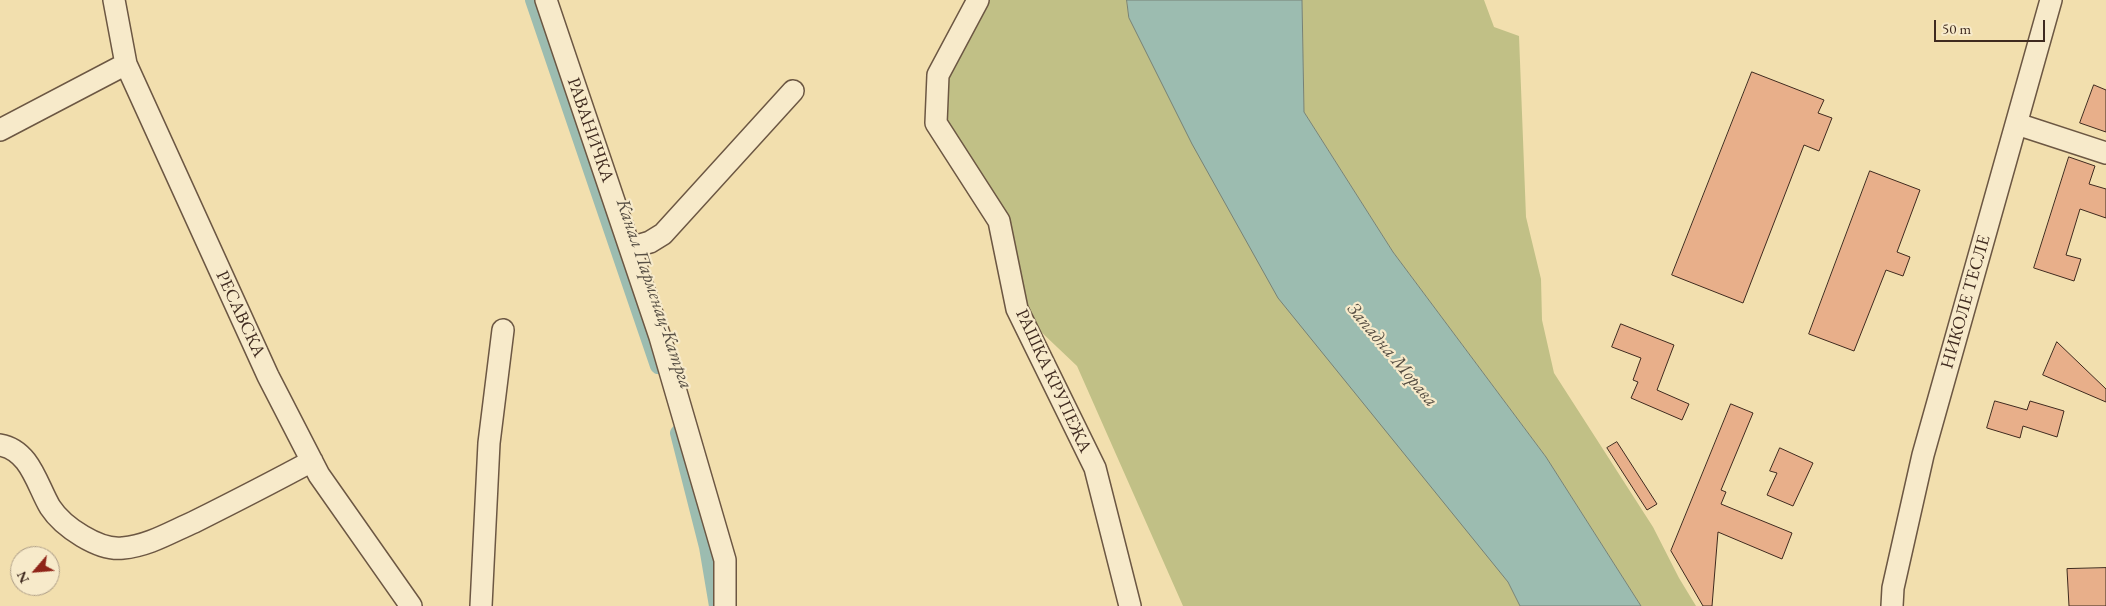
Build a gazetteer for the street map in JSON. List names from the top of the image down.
{
  "streets": {
    "street": [
      "РАВАНИЧКА",
      "НИКОЛЕ ТЕСЛЕ",
      "РЕСАВСКА",
      "РАШКА КРУПЕЖА"
    ]
  },
  "water": ["Канал Парменац-Катрга", "Западна Морава"],
  "scale_bar": "50 m",
  "north": "bottom left"
}
